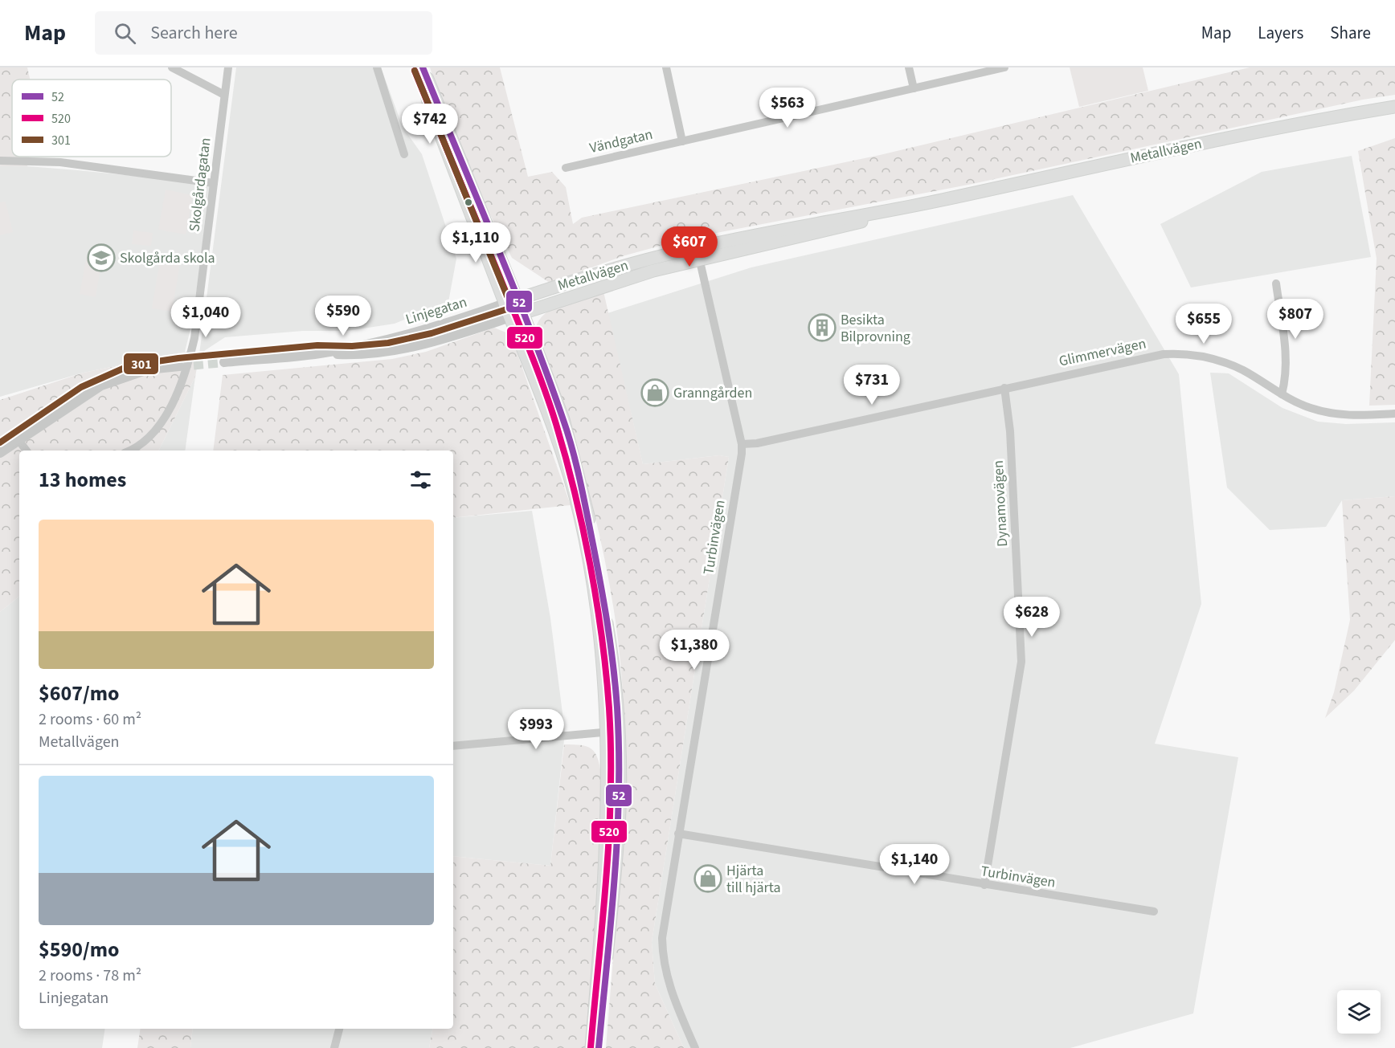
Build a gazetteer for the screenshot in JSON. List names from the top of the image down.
{
  "streets": {
    "main road": ["Metallvägen"],
    "street": [
      "Vändgatan",
      "Skolgårdagatan",
      "Linjegatan",
      "Glimmervägen",
      "Dynamovägen",
      "Turbinvägen"
    ]
  },
  "crossings": [
    ["Metallvägen", "Linjegatan"],
    ["Metallvägen", "Turbinvägen"],
    ["Glimmervägen", "Dynamovägen"],
    ["Dynamovägen", "Turbinvägen"]
  ],
  "places": {
    "school or university": ["Skolgårda skola"],
    "building": ["Besikta Bilprovning"],
    "shop": ["Granngården", "Hjärta till hjärta"]
  },
  "lines": ["transit line 52", "transit line 520", "transit line 301"],
  "legend": ["52", "520", "301"],
  "page": {
    "header": "Map",
    "search": "Search here",
    "nav": ["Map", "Layers", "Share"],
    "price": [
      "$563",
      "$742",
      "$1,110",
      "$607",
      "$590",
      "$1,040",
      "$807",
      "$655",
      "$731",
      "$628",
      "$1,380",
      "$993",
      "$1,140"
    ],
    "heading": "13 homes",
    "list": [
      {
        "name": "$607/mo",
        "note": "2 rooms · 60 m² · Metallvägen"
      },
      {
        "name": "$590/mo",
        "note": "2 rooms · 78 m² · Linjegatan"
      }
    ]
  }
}
